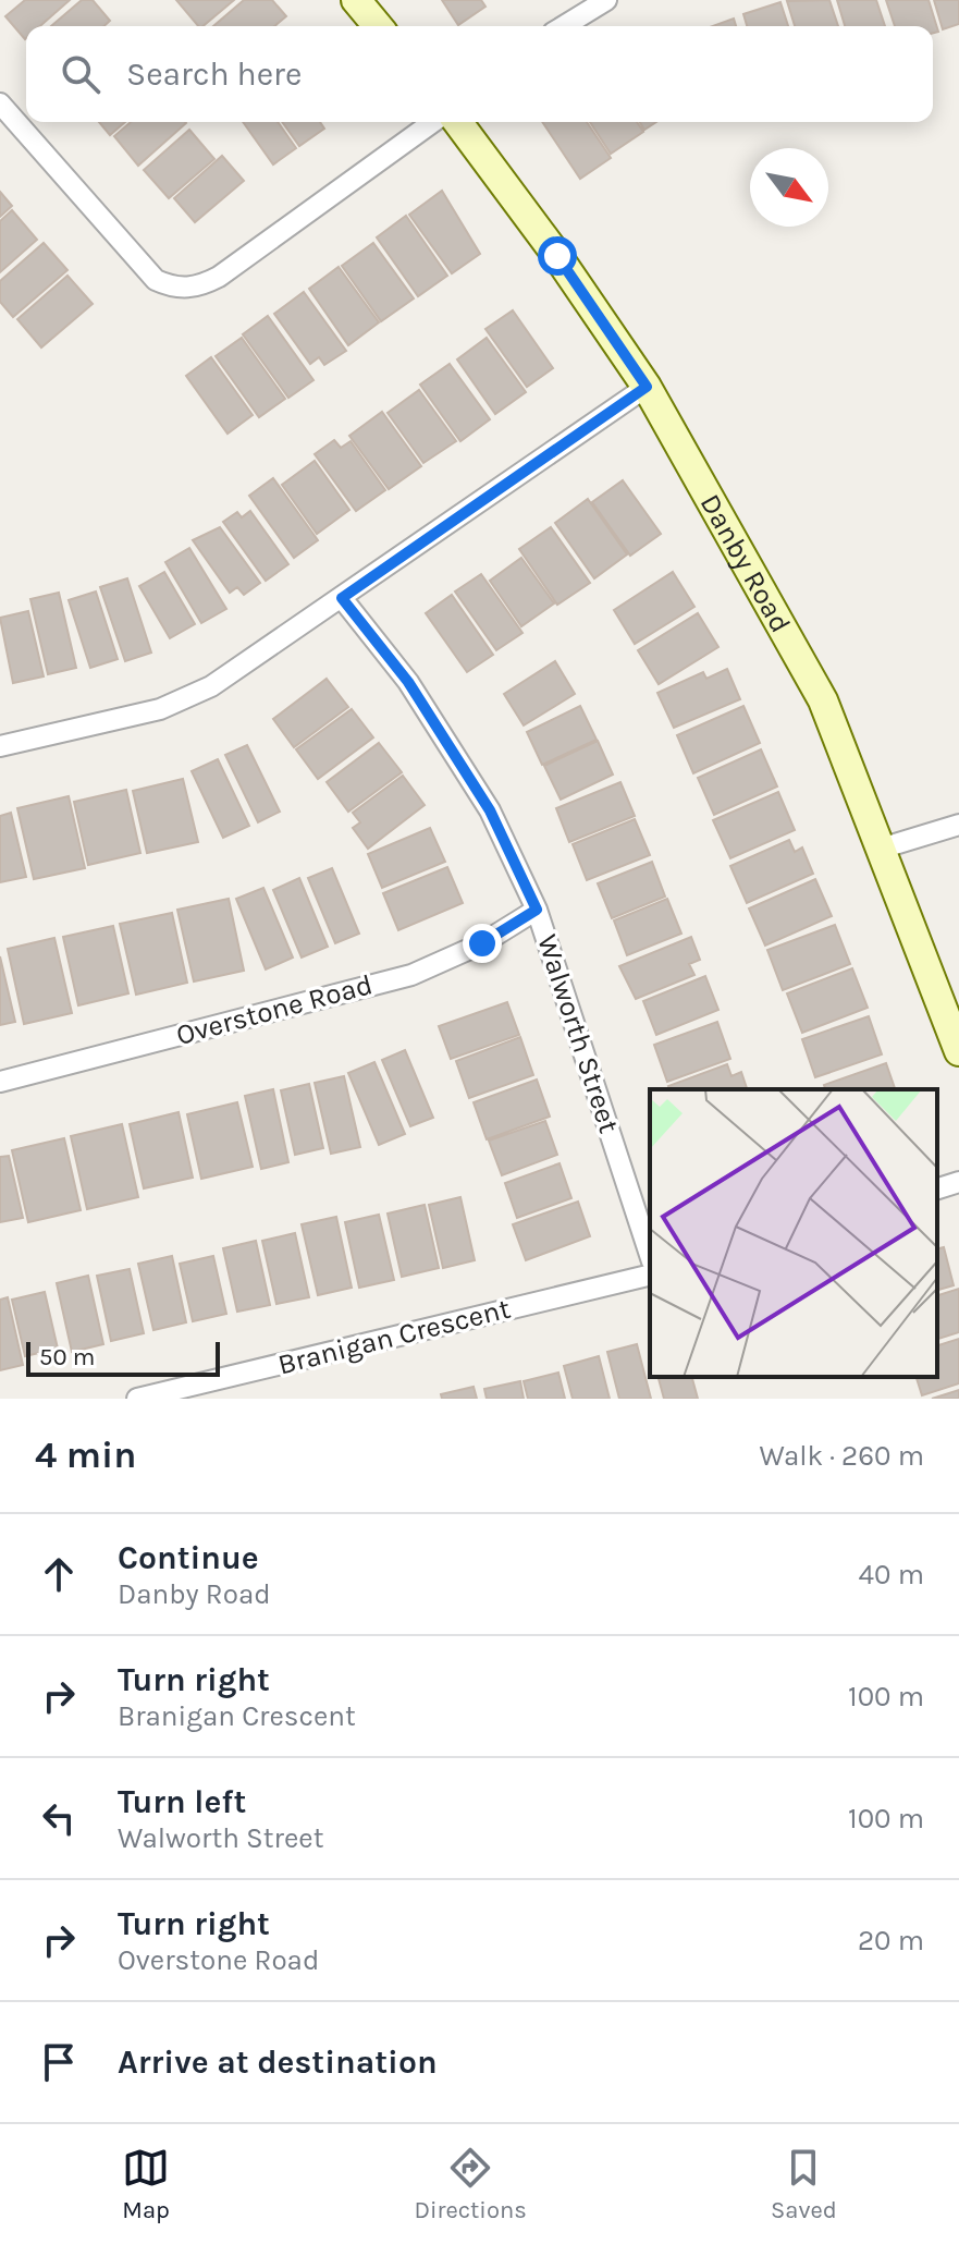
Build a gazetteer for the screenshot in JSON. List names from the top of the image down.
{
  "streets": {
    "street": [
      "Danby Road",
      "Overstone Road",
      "Walworth Street",
      "Branigan Crescent"
    ]
  },
  "crossings": [
    ["Overstone Road", "Walworth Street"]
  ],
  "scale_bar": "50 m",
  "north": "bottom right",
  "page": {
    "search": "Search here",
    "scale": "50 m",
    "heading": ["4 min", "Walk · 260 m"],
    "list": [
      ["Continue", "Danby Road", "40 m"],
      ["Turn right", "Branigan Crescent", "100 m"],
      ["Turn left", "Walworth Street", "100 m"],
      ["Turn right", "Overstone Road", "20 m"],
      "Arrive at destination"
    ],
    "nav": ["Map", "Directions", "Saved"]
  }
}
